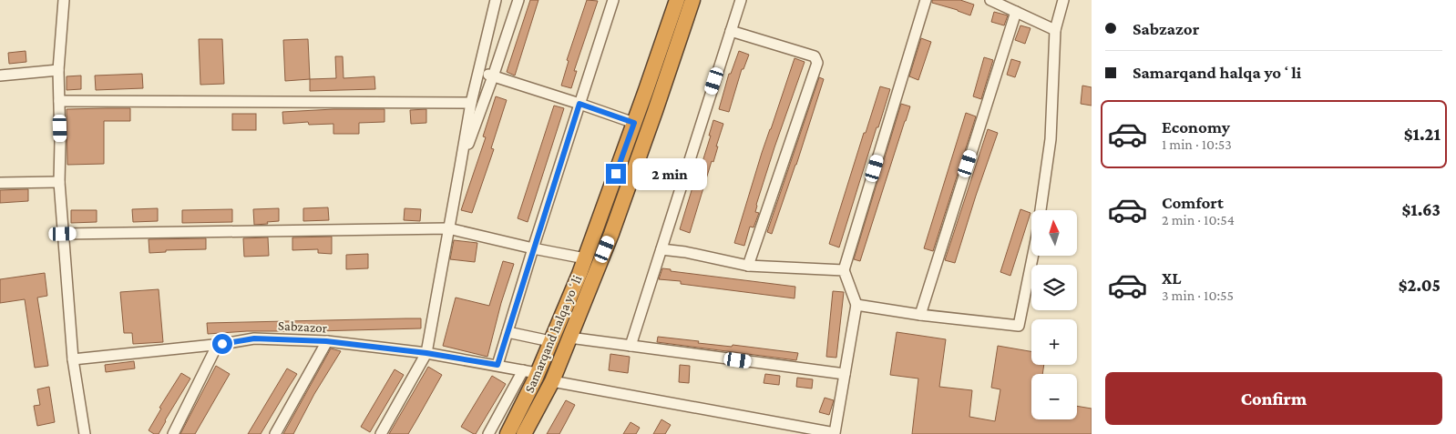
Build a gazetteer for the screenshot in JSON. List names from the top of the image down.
{
  "streets": {
    "highway": ["Samarqand halqa yoʻli"],
    "street": ["Sabzazor"]
  },
  "crossings": [
    ["Sabzazor", "Samarqand halqa yoʻli"]
  ],
  "north": "top",
  "page": {
    "banner": ["Sabzazor", "Samarqand halqa yoʻli"],
    "list": [
      {
        "name": "Economy",
        "note": "1 min · 10:53",
        "value": "$1.21"
      },
      {
        "name": "Comfort",
        "note": "2 min · 10:54",
        "value": "$1.63"
      },
      {
        "name": "XL",
        "note": "3 min · 10:55",
        "value": "$2.05"
      }
    ],
    "bubble": "2 min",
    "map_buttons": ["+", "−"],
    "buttons": "Confirm"
  }
}
